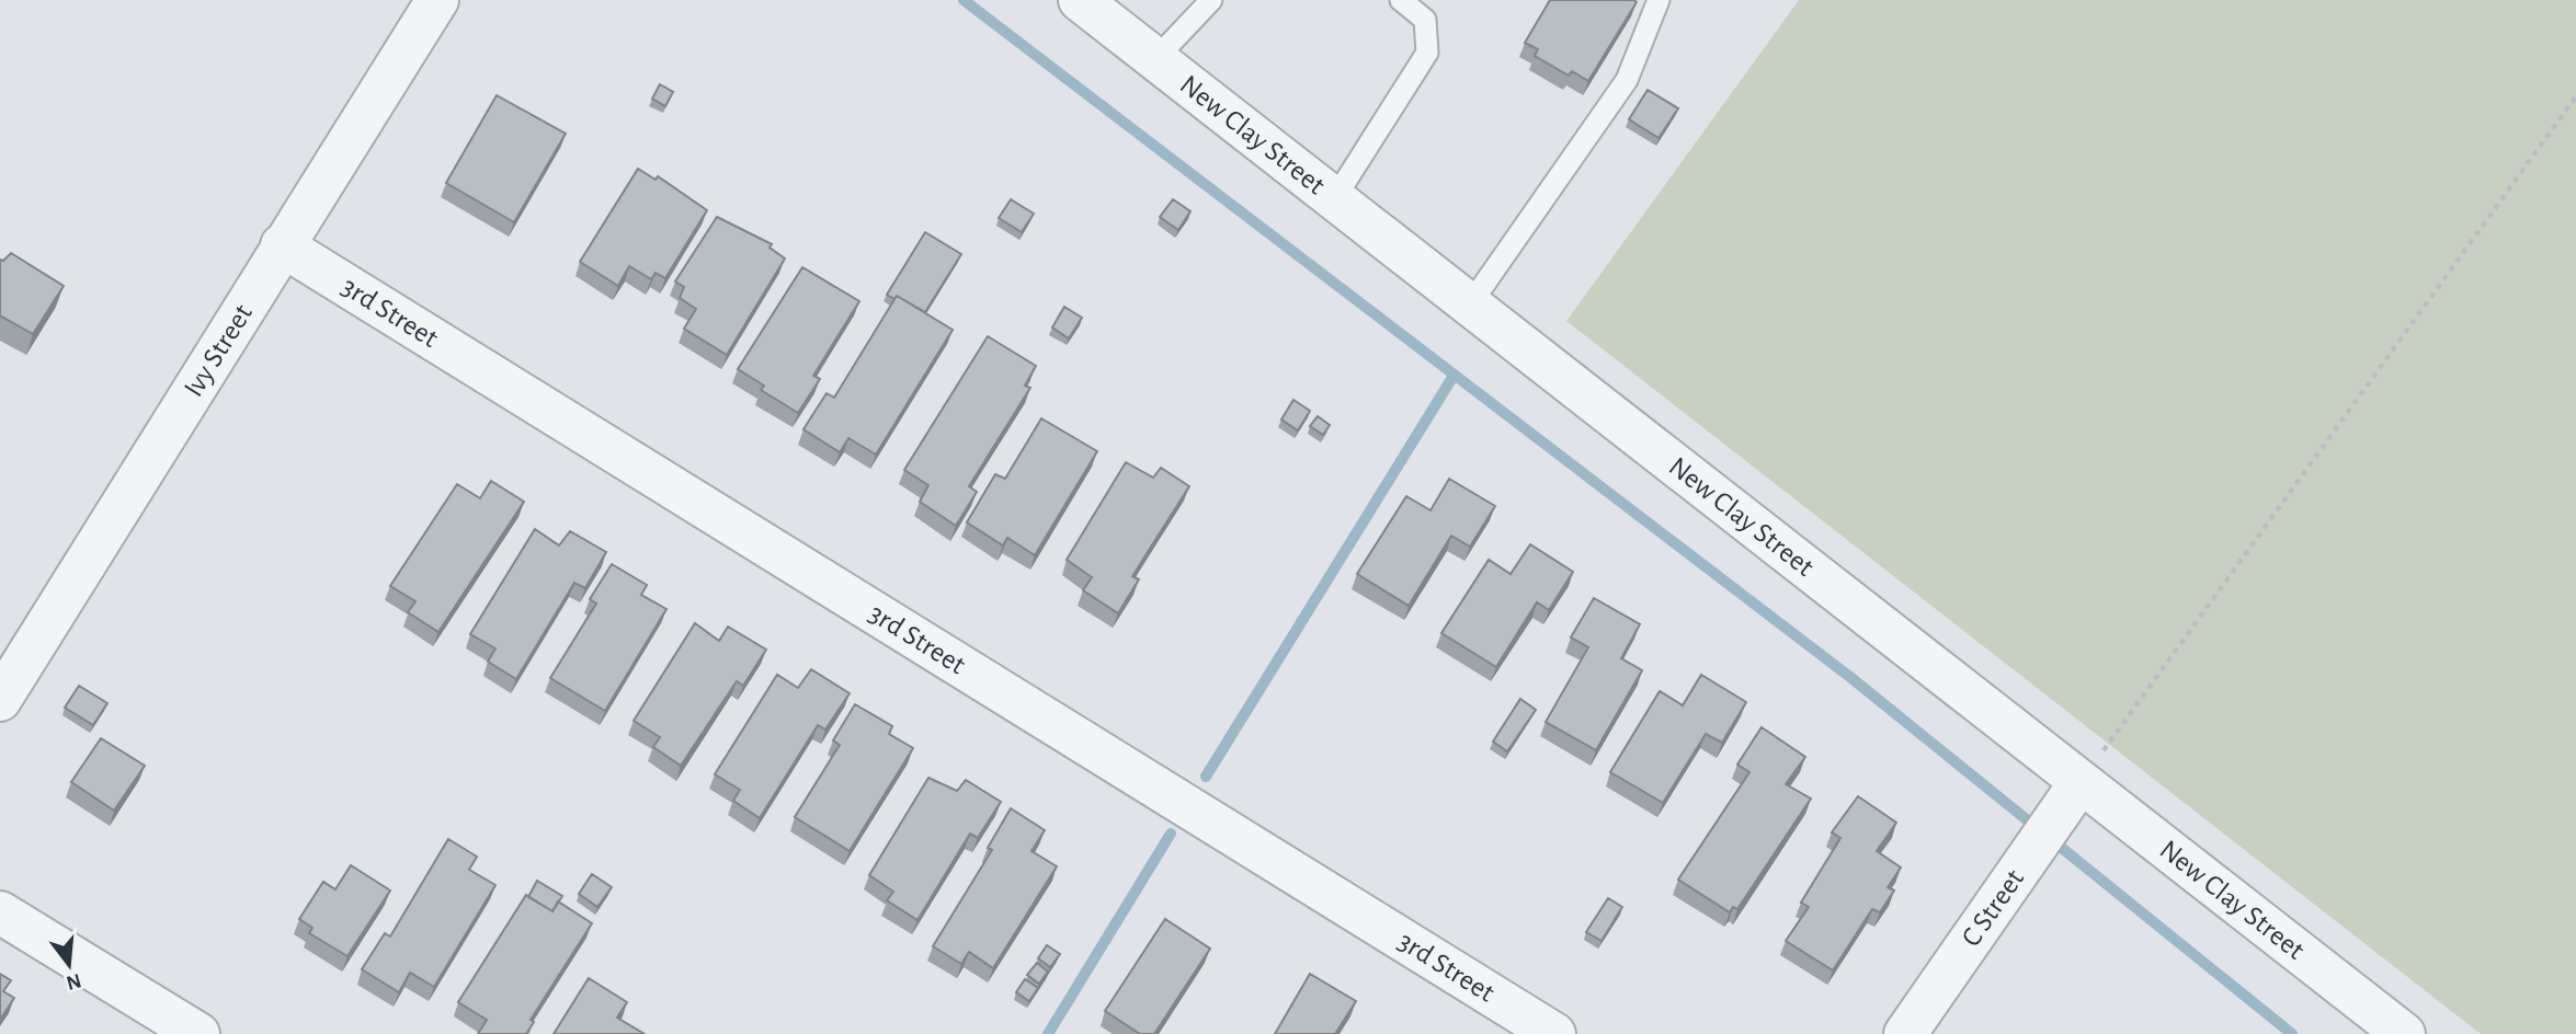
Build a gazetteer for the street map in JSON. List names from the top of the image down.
{
  "streets": {
    "street": [
      "New Clay Street",
      "3rd Street",
      "Ivy Street",
      "C Street"
    ]
  },
  "crossings": [
    ["New Clay Street", "C Street"],
    ["3rd Street", "Ivy Street"]
  ],
  "north": "bottom"
}
